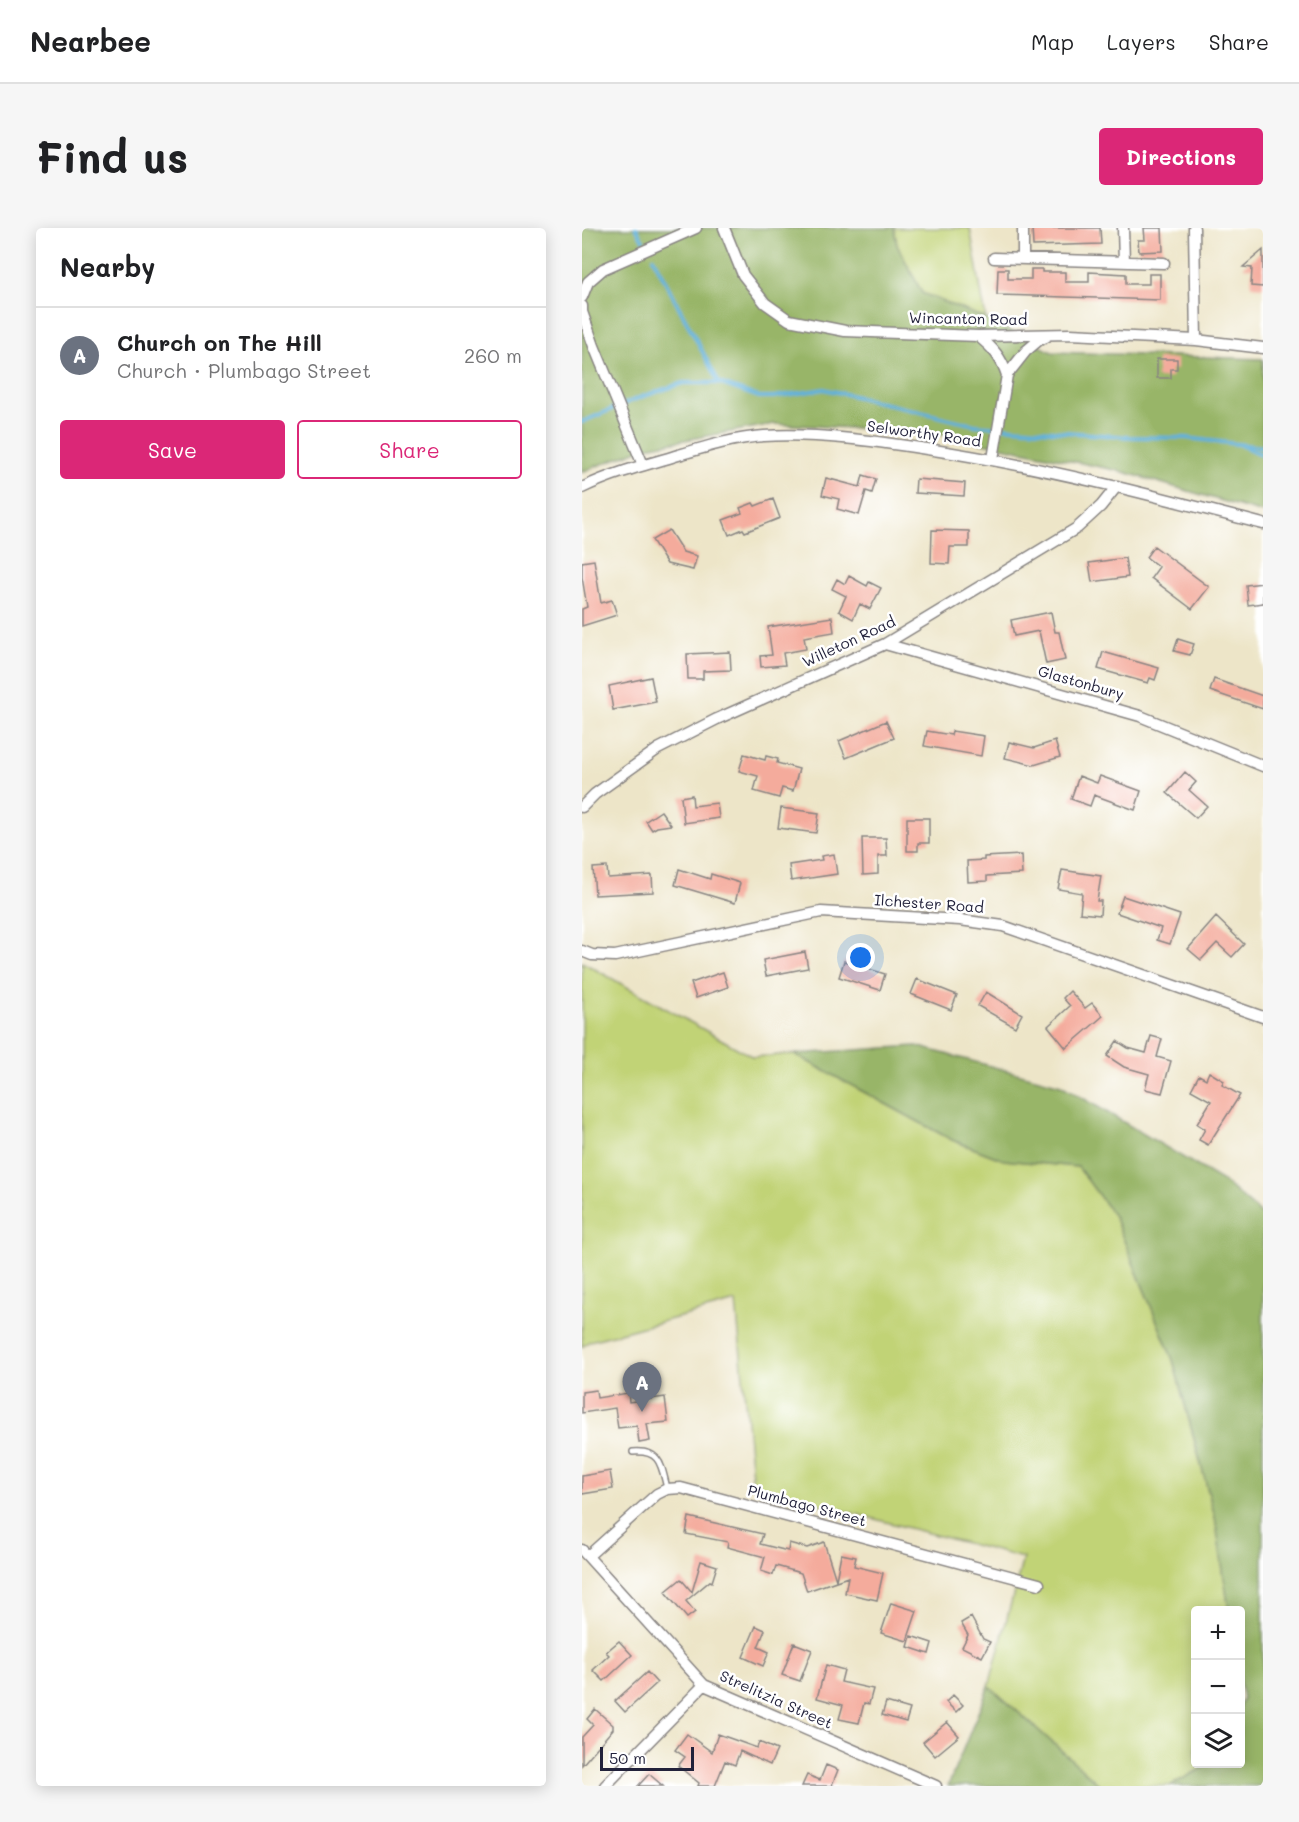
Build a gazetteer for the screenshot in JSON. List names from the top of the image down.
{
  "streets": {
    "street": [
      "Wincanton Road",
      "Selworthy Road",
      "Willeton Road",
      "Glastonbury",
      "Ilchester Road",
      "Plumbago Street",
      "Strelitzia Street"
    ]
  },
  "crossings": [
    ["Selworthy Road", "Willeton Road"],
    ["Willeton Road", "Glastonbury"]
  ],
  "scale_bar": "50 m",
  "page": {
    "header": "Nearbee",
    "nav": ["Map", "Layers", "Share"],
    "buttons": [
      "Directions",
      ["Save", "Share"]
    ],
    "title": "Find us",
    "heading": "Nearby",
    "list": [
      {
        "mark": "A",
        "name": "Church on The Hill",
        "note": "Church · Plumbago Street",
        "value": "260 m"
      }
    ],
    "pins": "A",
    "map_buttons": ["+", "−"],
    "scale": "50 m"
  }
}
